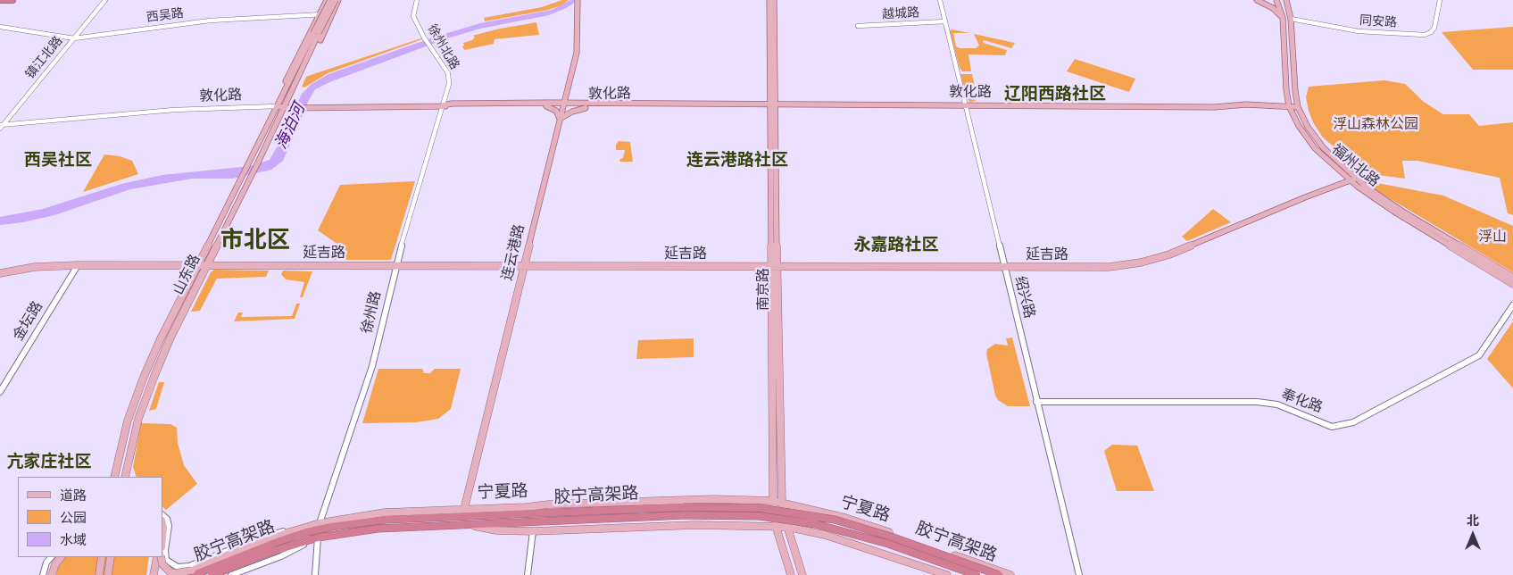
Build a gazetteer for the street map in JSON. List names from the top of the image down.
{
  "streets": {
    "highway": ["胶宁高架路"],
    "main road": [
      "敦化路",
      "福州北路",
      "连云港路",
      "延吉路",
      "山东路",
      "南京路",
      "宁夏路"
    ],
    "street": [
      "越城路",
      "西吴路",
      "同安路",
      "徐州北路",
      "镇江北路",
      "绍兴路",
      "徐州路",
      "金坛路",
      "奉化路"
    ]
  },
  "crossings": [
    ["越城路", "绍兴路"],
    ["西吴路", "镇江北路"],
    ["西吴路", "山东路"],
    ["同安路", "福州北路"],
    ["徐州北路", "敦化路"],
    ["徐州北路", "徐州路"],
    ["镇江北路", "敦化路"],
    ["敦化路", "福州北路"],
    ["敦化路", "连云港路"],
    ["敦化路", "山东路"],
    ["敦化路", "南京路"],
    ["敦化路", "绍兴路"],
    ["敦化路", "徐州路"],
    ["福州北路", "延吉路"],
    ["连云港路", "延吉路"],
    ["连云港路", "宁夏路"],
    ["延吉路", "山东路"],
    ["延吉路", "南京路"],
    ["延吉路", "绍兴路"],
    ["延吉路", "徐州路"],
    ["延吉路", "金坛路"],
    ["南京路", "宁夏路"],
    ["绍兴路", "奉化路"],
    ["徐州路", "宁夏路"],
    ["宁夏路", "胶宁高架路"]
  ],
  "districts": [
    "辽阳西路社区",
    "西吴社区",
    "连云港路社区",
    "市北区",
    "永嘉路社区",
    "亢家庄社区"
  ],
  "water": ["海泊河"],
  "parks": ["浮山森林公园", "浮山"],
  "legend": ["道路", "公园", "水域"],
  "north": "top"
}
